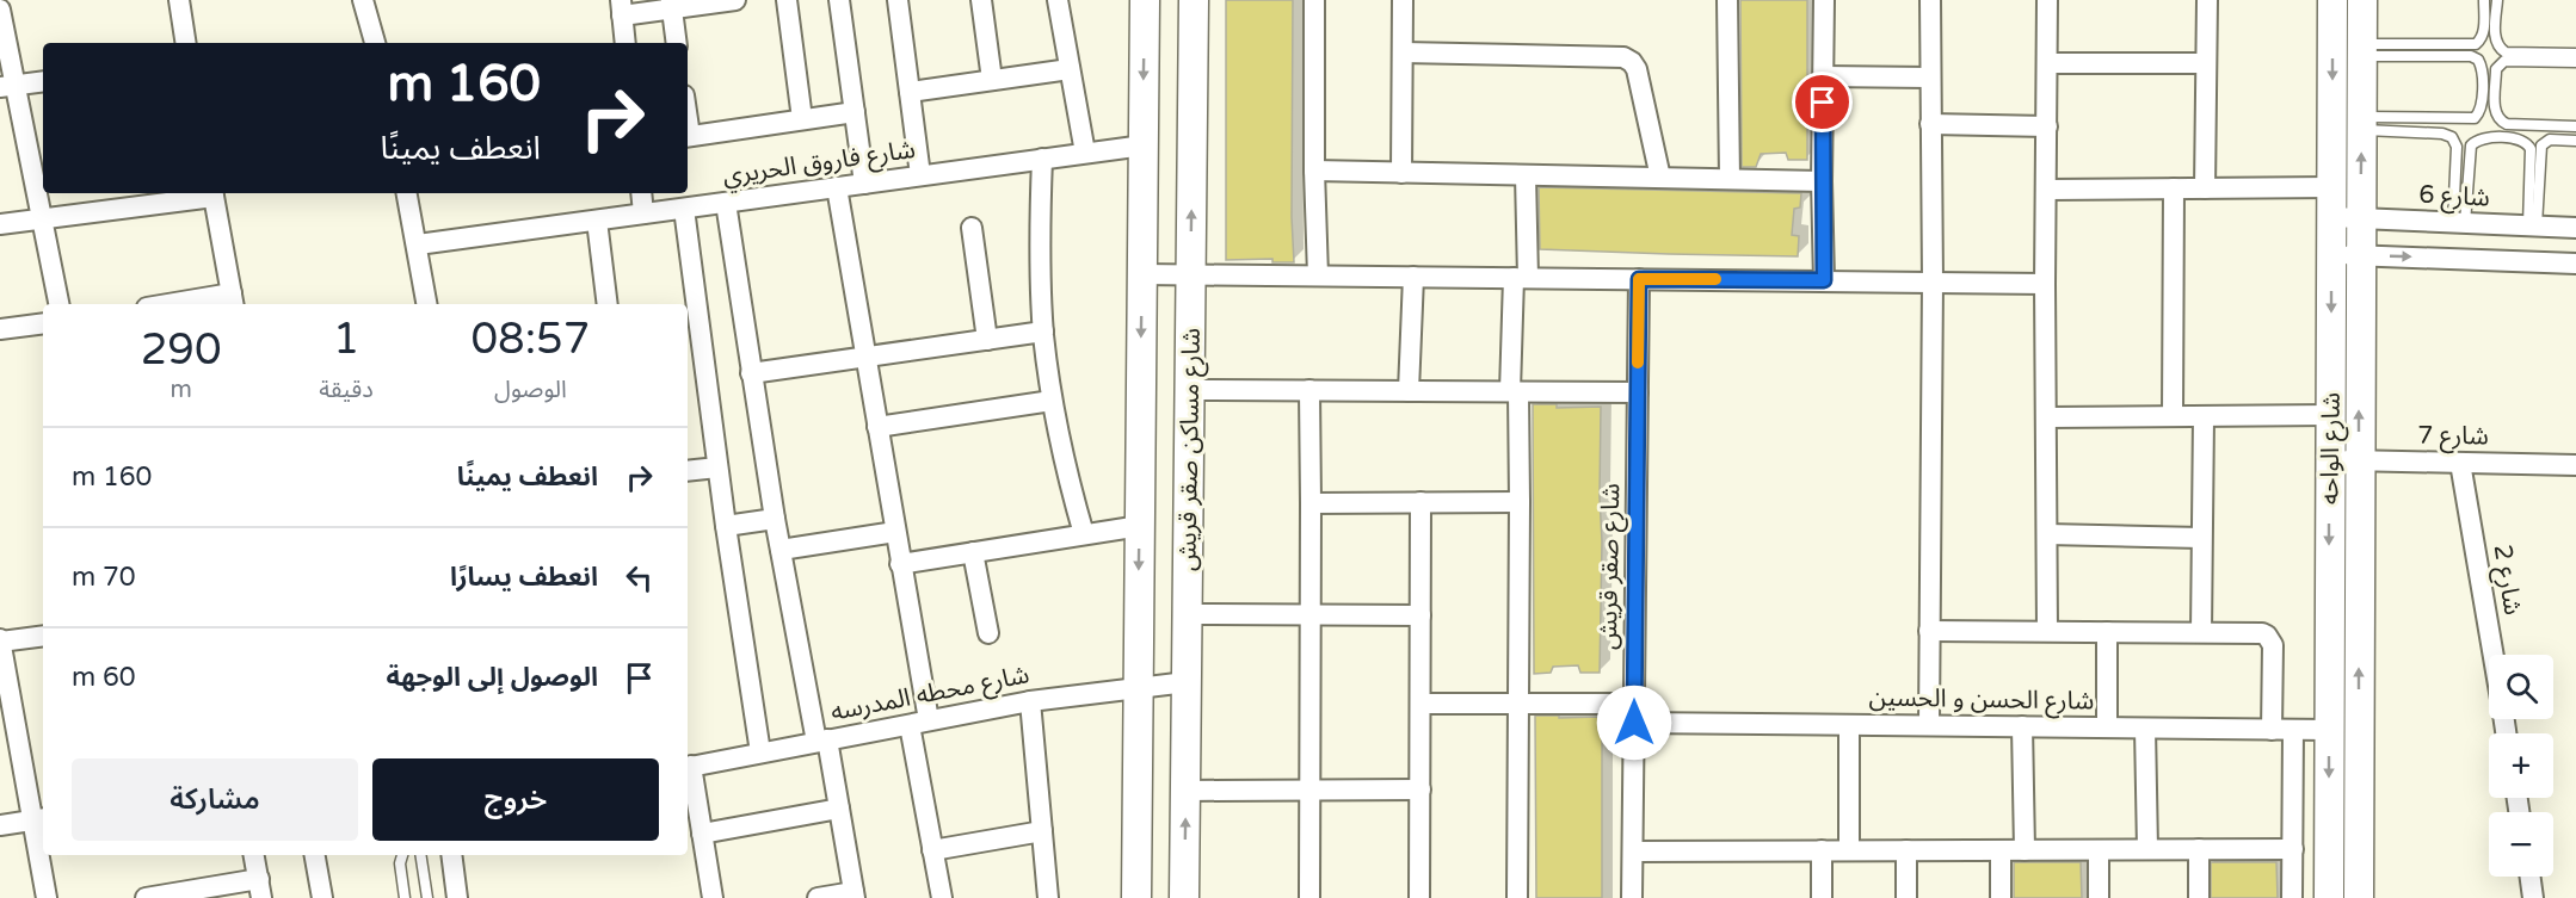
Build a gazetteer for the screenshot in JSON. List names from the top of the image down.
{
  "streets": {
    "street": [
      "شارع فاروق الحريري",
      "شارع 6",
      "شارع 7",
      "شارع الواحه",
      "شارع مساكن صقر قريش",
      "شارع صقر قريش",
      "شارع 2",
      "شارع محطه المدرسه",
      "شارع الحسن و الحسين"
    ]
  },
  "crossings": [
    ["شارع فاروق الحريري", "شارع مساكن صقر قريش"],
    ["شارع 6", "شارع الواحه"],
    ["شارع 7", "شارع الواحه"],
    ["شارع 7", "شارع 2"],
    ["شارع الواحه", "شارع الحسن و الحسين"],
    ["شارع مساكن صقر قريش", "شارع محطه المدرسه"],
    ["شارع صقر قريش", "شارع الحسن و الحسين"]
  ],
  "page": {
    "turn": ["160 m", "انعطف يمينًا"],
    "eta": [
      "08:57",
      "الوصول",
      "1",
      "دقيقة",
      "290",
      "m"
    ],
    "list": [
      {
        "name": "انعطف يمينًا",
        "value": "160 m"
      },
      {
        "name": "انعطف يسارًا",
        "value": "70 m"
      },
      {
        "name": "الوصول إلى الوجهة",
        "value": "60 m"
      }
    ],
    "map_buttons": ["+", "−"],
    "buttons": ["خروج", "مشاركة"]
  }
}
